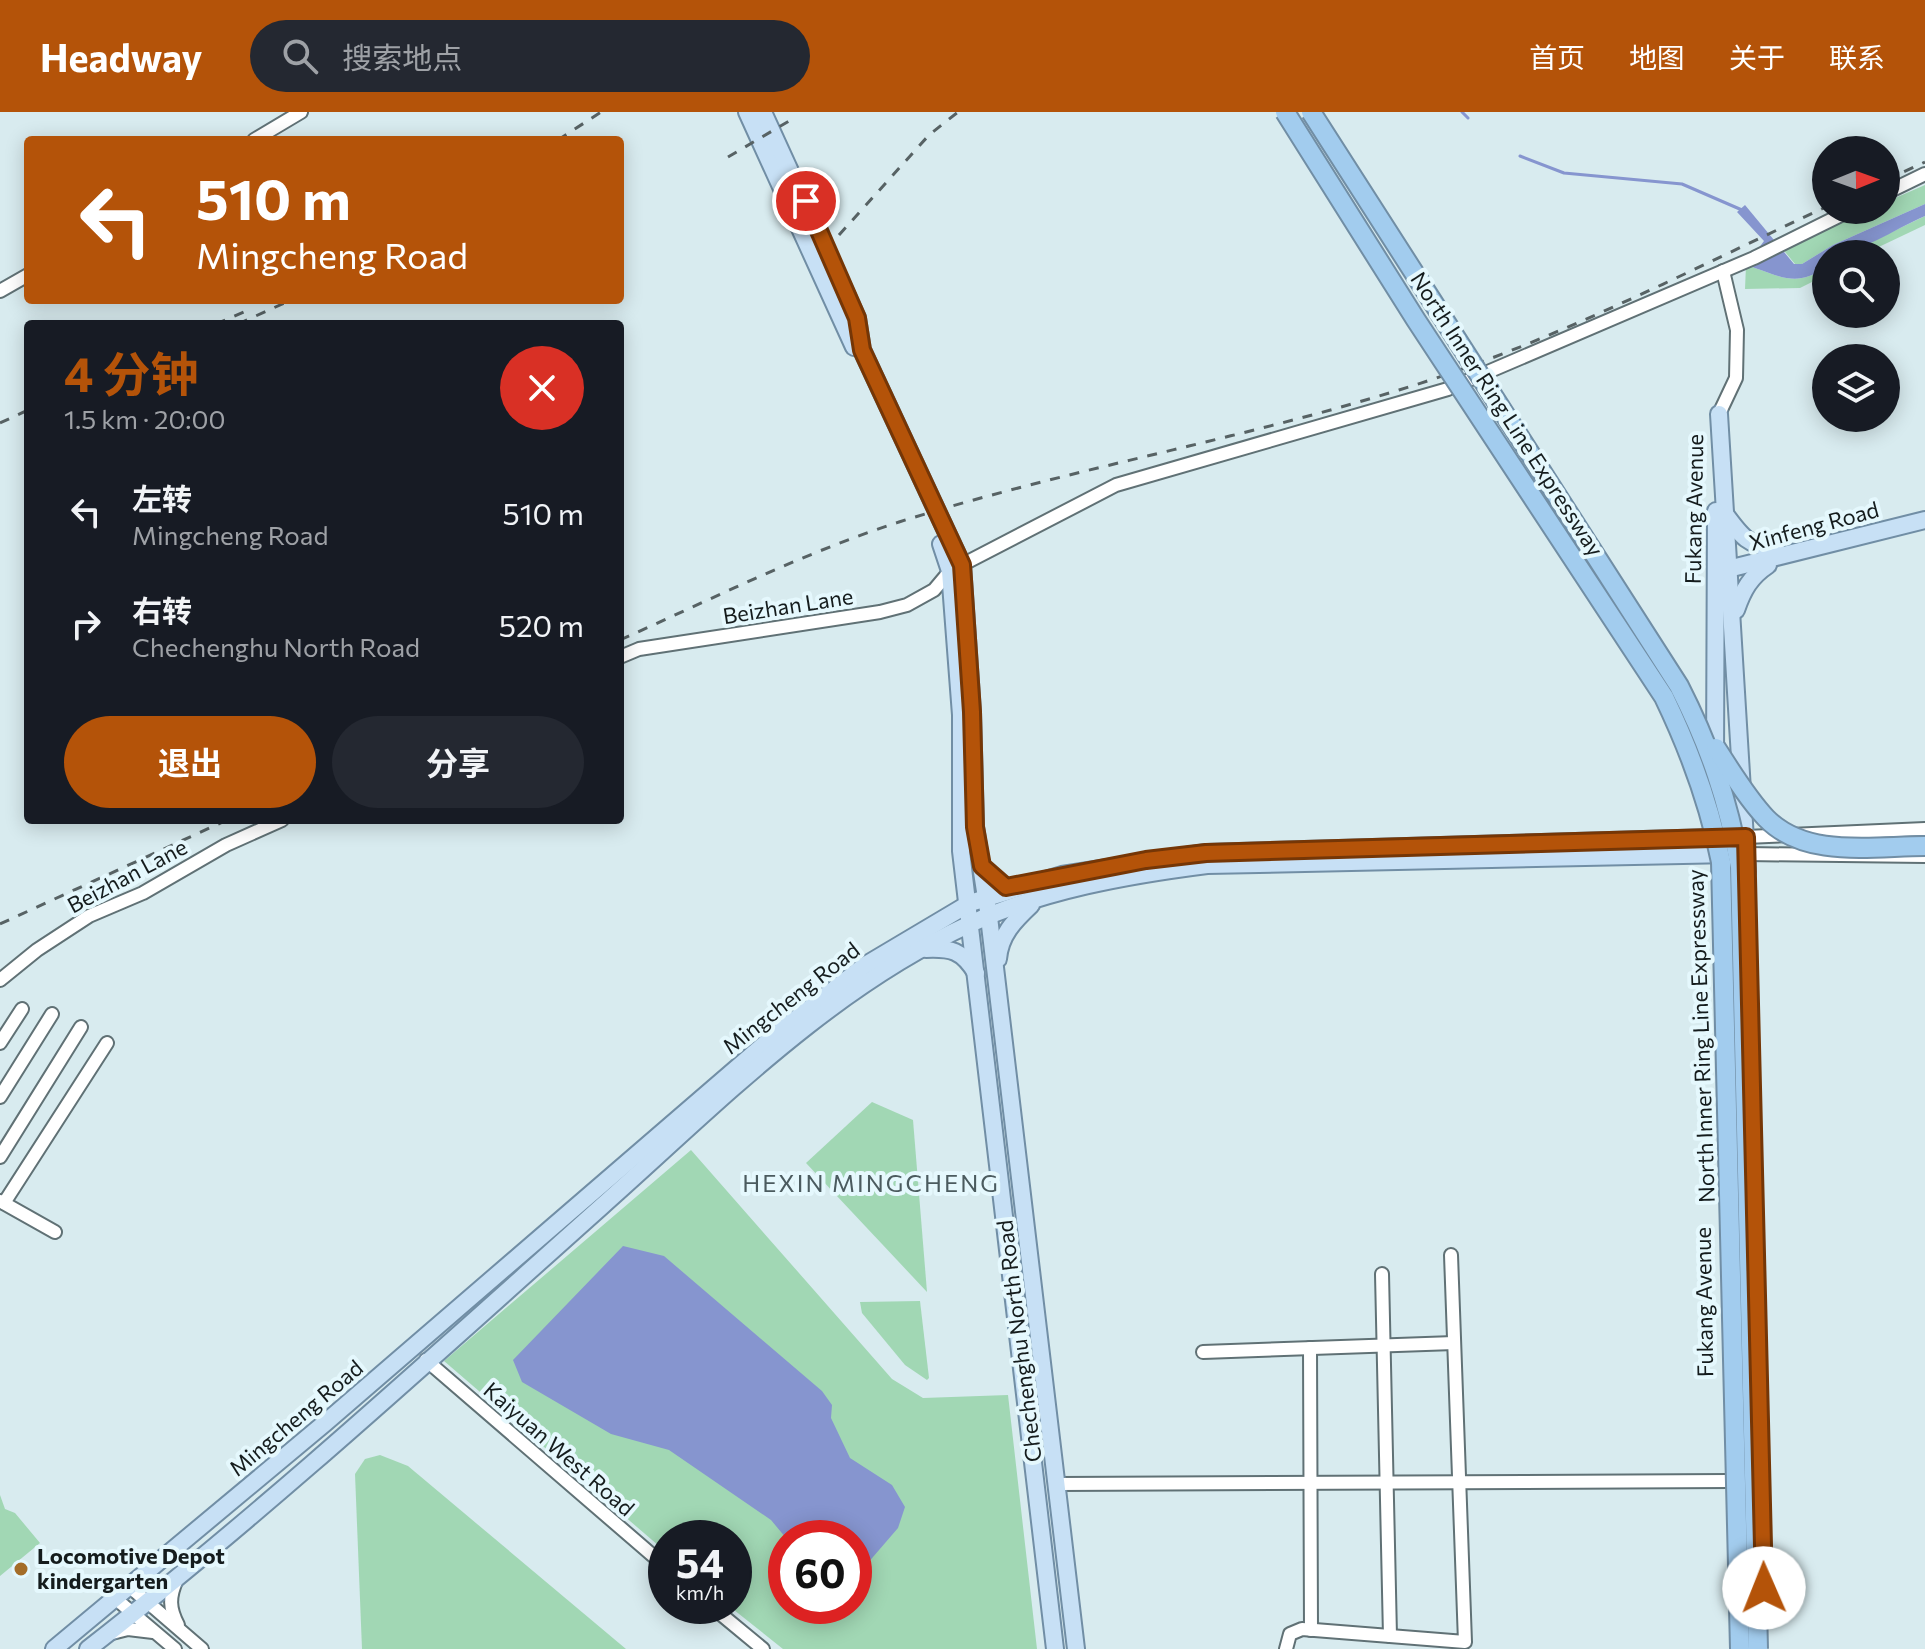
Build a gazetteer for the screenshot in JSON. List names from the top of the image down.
{
  "streets": {
    "highway": ["North Inner Ring Line Expressway"],
    "main road": [
      "Fukang Avenue",
      "Xinfeng Road",
      "Mingcheng Road",
      "Chechenghu North Road"
    ],
    "street": ["Beizhan Lane", "Kaiyuan West Road"]
  },
  "crossings": [
    ["Fukang Avenue", "Xinfeng Road"],
    ["Fukang Avenue", "Mingcheng Road"],
    ["Beizhan Lane", "Chechenghu North Road"],
    ["Mingcheng Road", "Chechenghu North Road"],
    ["Mingcheng Road", "Kaiyuan West Road"]
  ],
  "districts": ["HEXIN MINGCHENG"],
  "places": ["Locomotive Depot kindergarten"],
  "north": "right",
  "page": {
    "header": "Headway",
    "search": "搜索地点",
    "nav": [
      "首页",
      "地图",
      "关于",
      "联系"
    ],
    "turn": ["510 m", "Mingcheng Road"],
    "heading": ["4 分钟", "1.5 km · 20:00"],
    "list": [
      {
        "name": "左转",
        "note": "Mingcheng Road",
        "value": "510 m"
      },
      {
        "name": "右转",
        "note": "Chechenghu North Road",
        "value": "520 m"
      }
    ],
    "buttons": ["退出", "分享"],
    "speed": "54 km/h",
    "limit": "60"
  }
}
